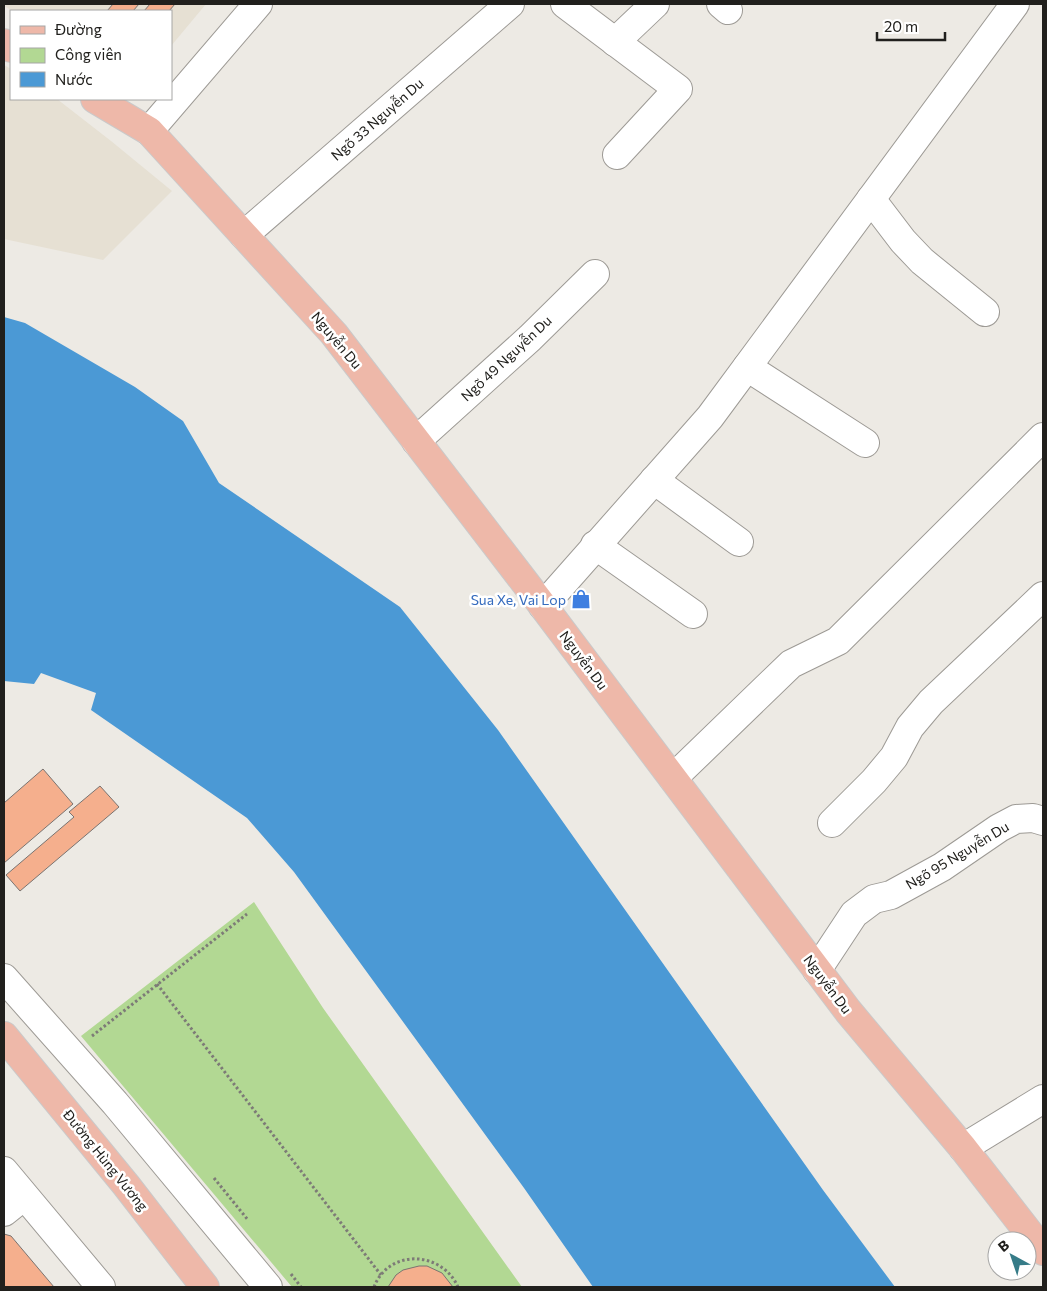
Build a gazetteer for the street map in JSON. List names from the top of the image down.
{
  "streets": {
    "main road": ["Nguyễn Du", "Đường Hùng Vương"],
    "street": ["Ngõ 33 Nguyễn Du", "Ngõ 49 Nguyễn Du", "Ngõ 95 Nguyễn Du"]
  },
  "crossings": [
    ["Ngõ 33 Nguyễn Du", "Nguyễn Du"],
    ["Nguyễn Du", "Ngõ 49 Nguyễn Du"],
    ["Nguyễn Du", "Ngõ 95 Nguyễn Du"]
  ],
  "places": {
    "shop": ["Sua Xe, Vai Lop"]
  },
  "legend": ["Đường", "Công viên", "Nước"],
  "scale_bar": "20 m",
  "north": "top left"
}
